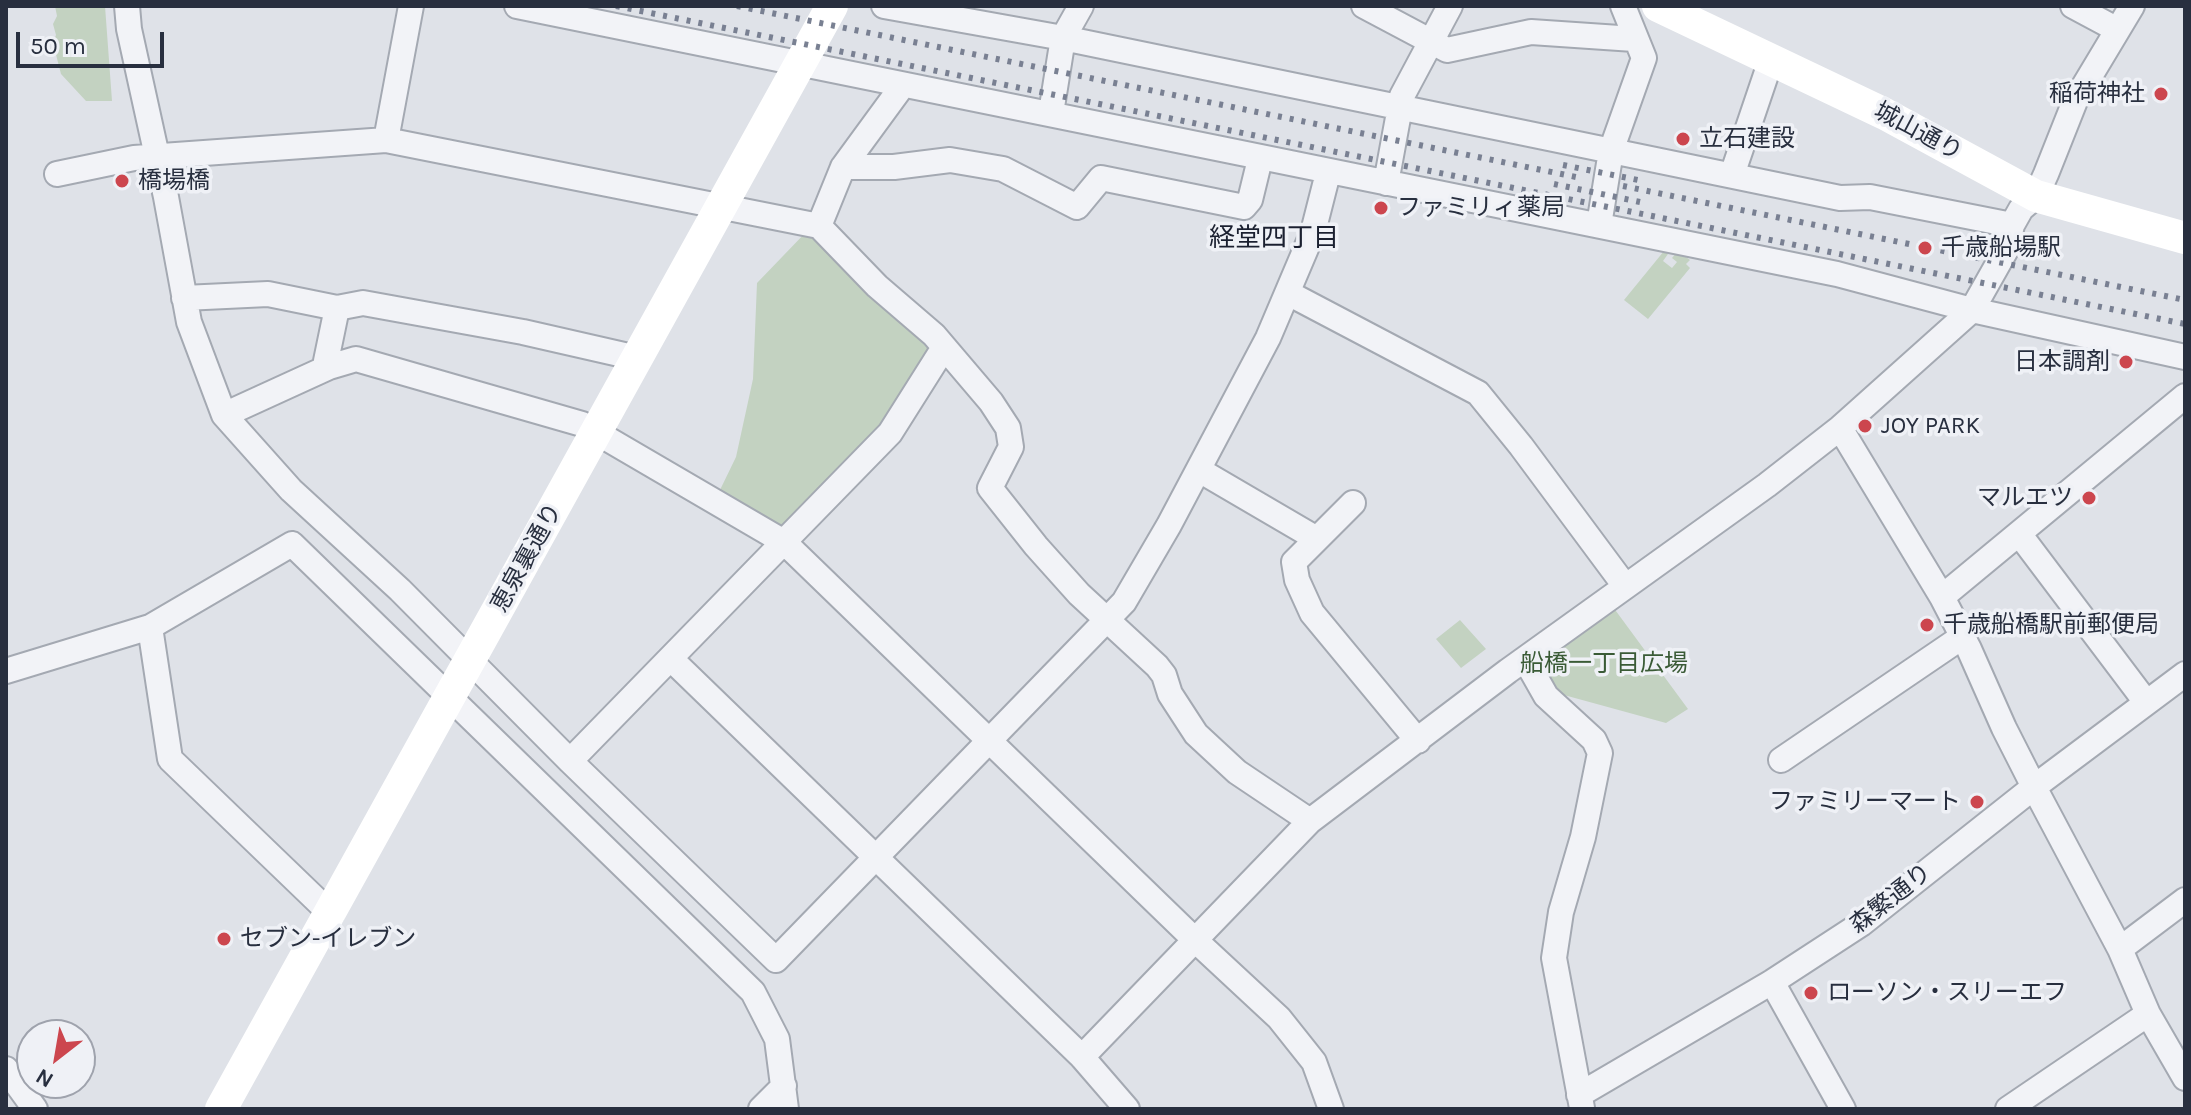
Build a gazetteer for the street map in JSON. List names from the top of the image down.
{
  "streets": {
    "street": ["城山通り", "恵泉裏通り", "森繁通り"]
  },
  "districts": ["経堂四丁目"],
  "parks": ["船橋一丁目広場"],
  "places": [
    "稲荷神社",
    "立石建設",
    "橋場橋",
    "ファミリィ薬局",
    "千歳船場駅",
    "日本調剤",
    "JOY PARK",
    "マルエツ",
    "千歳船橋駅前郵便局",
    "ファミリーマート",
    "セブン-イレブン",
    "ローソン・スリーエフ"
  ],
  "scale_bar": "50 m",
  "north": "bottom left"
}
